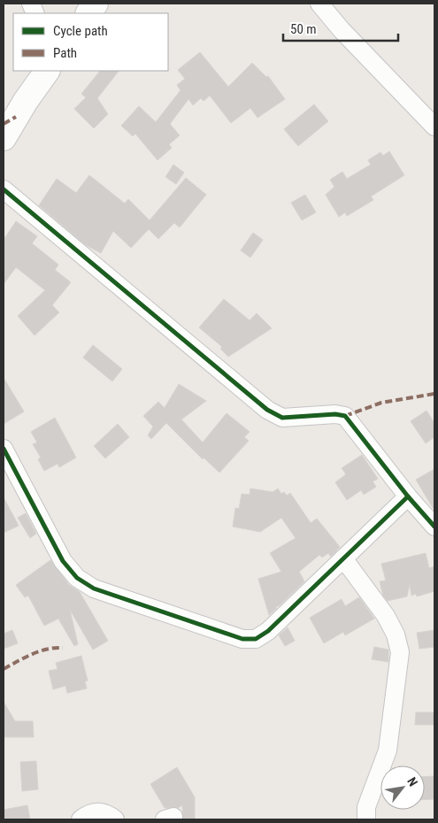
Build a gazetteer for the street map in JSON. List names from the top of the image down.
{
  "legend": ["Cycle path", "Path"],
  "scale_bar": "50 m",
  "north": "top right"
}
